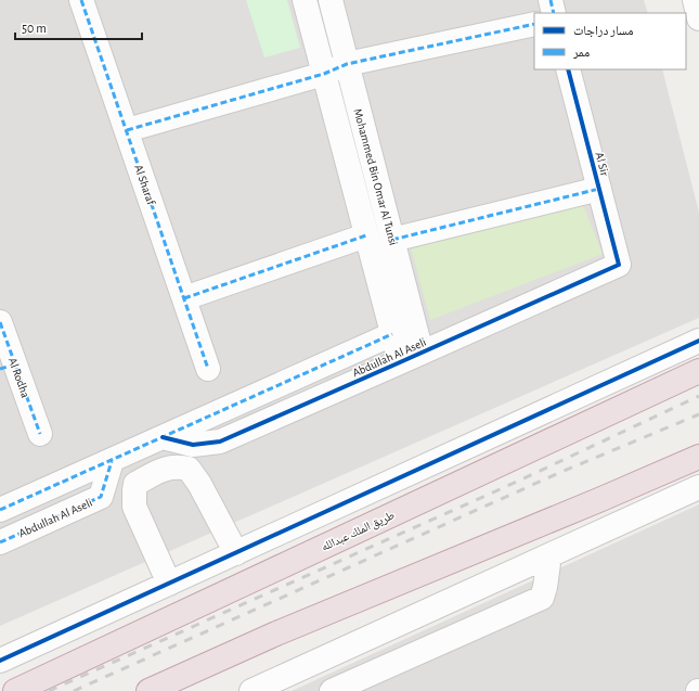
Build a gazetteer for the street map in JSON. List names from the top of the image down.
{
  "streets": {
    "highway": ["طريق الملك عبدالله"],
    "street": [
      "Al Sir",
      "Mohammed Bin Omar Al Tunsi",
      "Al Sharaf",
      "Abdullah Al Aseli",
      "Al Rodha"
    ]
  },
  "crossings": [
    ["Al Sir", "Abdullah Al Aseli"],
    ["Mohammed Bin Omar Al Tunsi", "Abdullah Al Aseli"]
  ],
  "legend": ["مسار دراجات", "ممر"],
  "scale_bar": "50 m"
}
